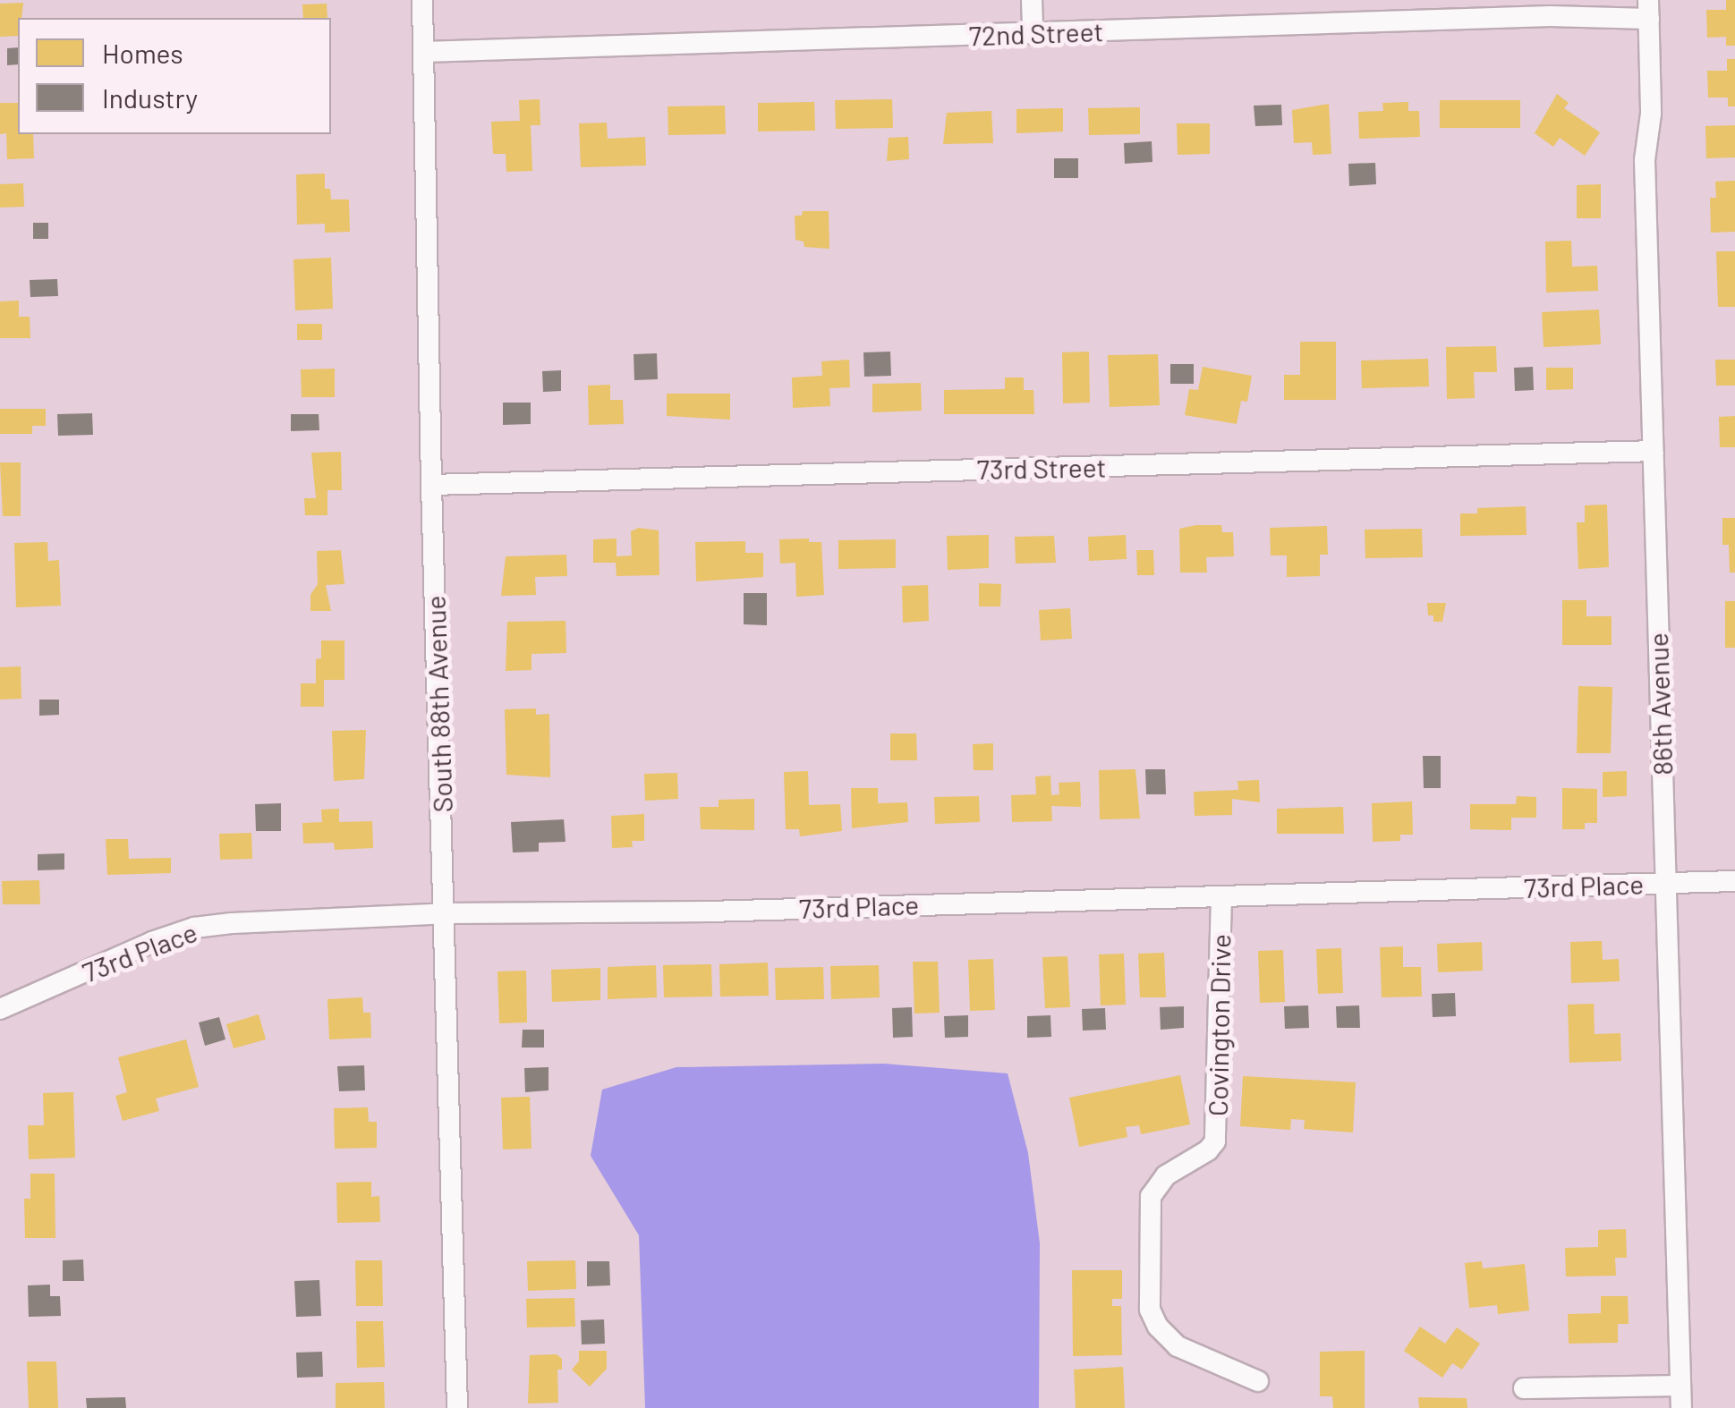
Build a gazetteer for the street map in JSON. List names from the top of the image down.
{
  "streets": {
    "street": [
      "72nd Street",
      "73rd Street",
      "South 88th Avenue",
      "86th Avenue",
      "73rd Place",
      "Covington Drive"
    ]
  },
  "crossings": [
    ["72nd Street", "South 88th Avenue"],
    ["72nd Street", "86th Avenue"],
    ["73rd Street", "South 88th Avenue"],
    ["73rd Street", "86th Avenue"],
    ["South 88th Avenue", "73rd Place"],
    ["86th Avenue", "73rd Place"],
    ["73rd Place", "Covington Drive"]
  ],
  "legend": ["Homes", "Industry"]
}
